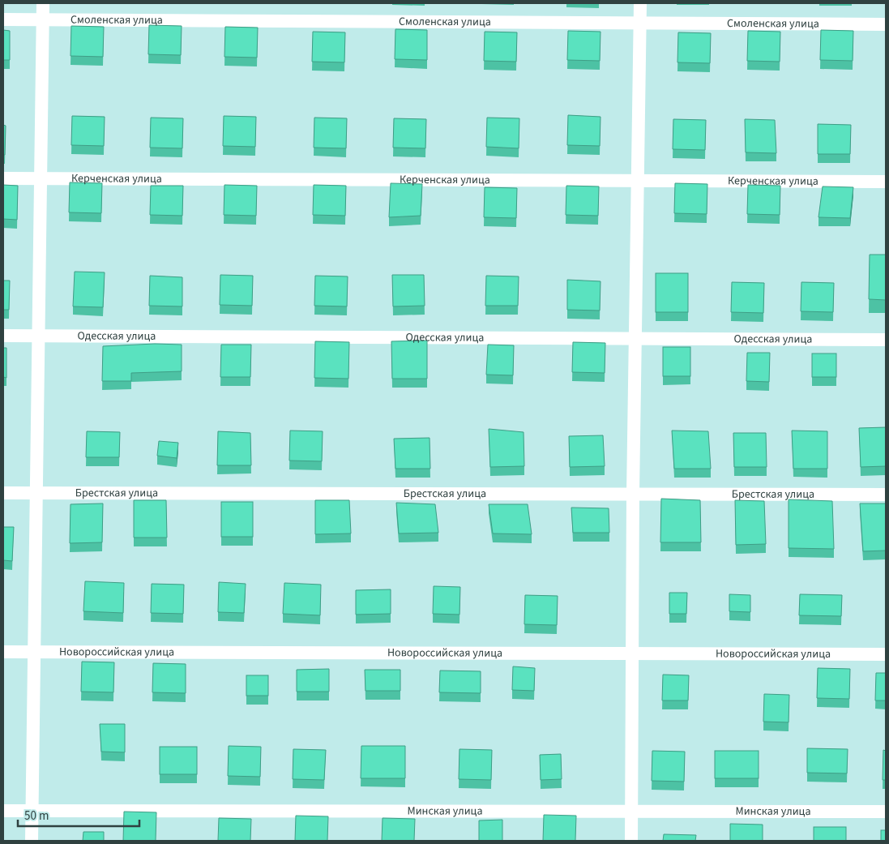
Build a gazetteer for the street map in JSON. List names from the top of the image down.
{
  "streets": {
    "street": [
      "Смоленская улица",
      "Керченская улица",
      "Одесская улица",
      "Брестская улица",
      "Новороссийская улица",
      "Минская улица"
    ]
  },
  "scale_bar": "50 m"
}
